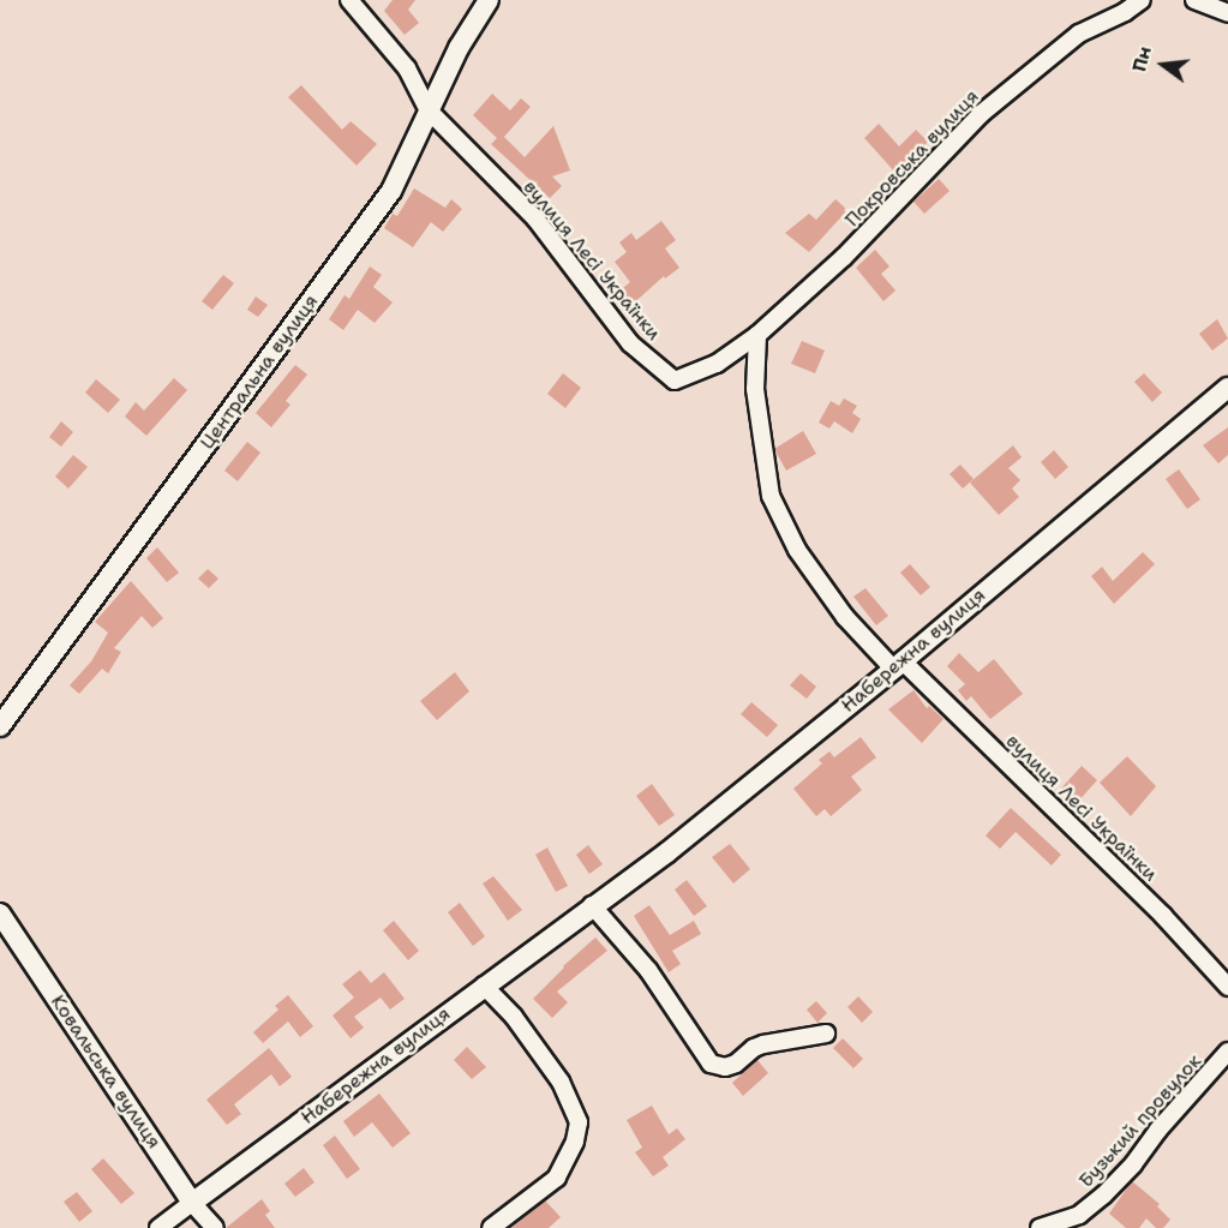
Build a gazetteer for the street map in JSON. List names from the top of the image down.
{
  "streets": {
    "street": [
      "Покровська вулиця",
      "вулиця Лесі Українки",
      "Центральна вулиця",
      "Набережна вулиця",
      "Ковальська вулиця",
      "Бузький провулок"
    ]
  },
  "crossings": [
    ["Покровська вулиця", "вулиця Лесі Українки"],
    ["вулиця Лесі Українки", "Центральна вулиця"],
    ["вулиця Лесі Українки", "Набережна вулиця"],
    ["Набережна вулиця", "Ковальська вулиця"]
  ],
  "north": "left"
}
